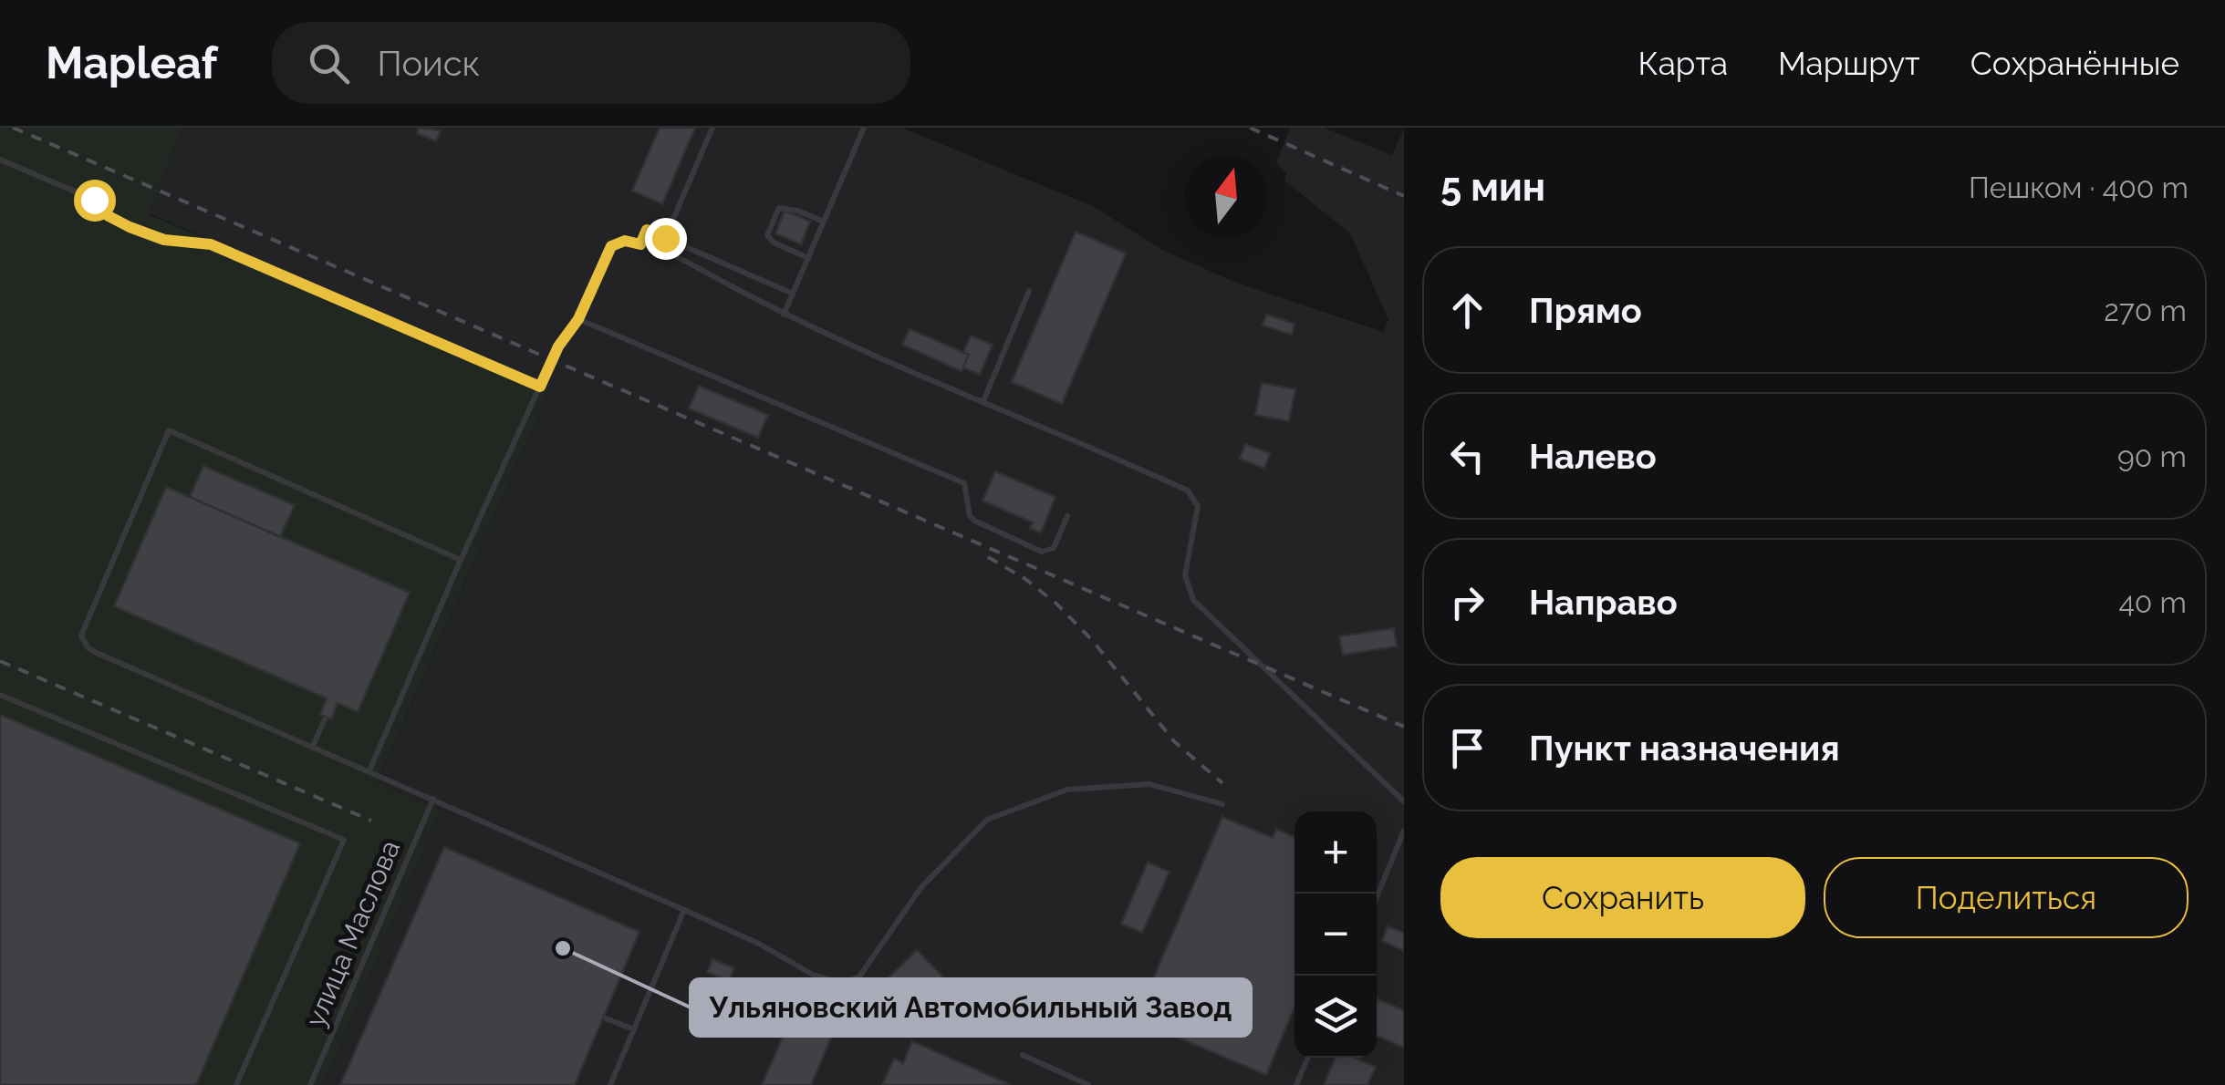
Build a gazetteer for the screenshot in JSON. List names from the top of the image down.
{
  "streets": {
    "lane": ["улица Маслова"]
  },
  "places": ["Ульяновский Автомобильный Завод"],
  "north": "top",
  "page": {
    "header": "Mapleaf",
    "search": "Поиск",
    "nav": ["Карта", "Маршрут", "Сохранённые"],
    "heading": ["5 мин", "Пешком · 400 m"],
    "list": [
      ["Прямо", "270 m"],
      ["Налево", "90 m"],
      ["Направо", "40 m"],
      "Пункт назначения"
    ],
    "map_buttons": ["+", "−"],
    "buttons": ["Сохранить", "Поделиться"]
  }
}
